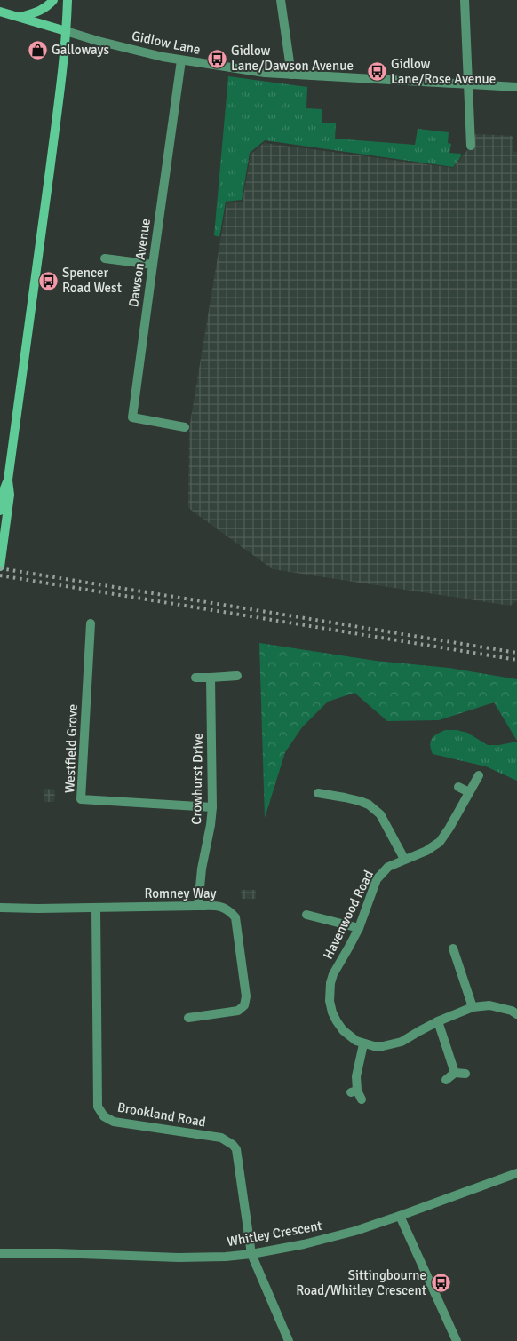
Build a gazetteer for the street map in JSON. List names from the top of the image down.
{
  "streets": {
    "street": [
      "Gidlow Lane",
      "Dawson Avenue",
      "Westfield Grove",
      "Crowhurst Drive",
      "Romney Way",
      "Havenwood Road",
      "Brookland Road",
      "Whitley Crescent"
    ]
  },
  "crossings": [
    ["Gidlow Lane", "Dawson Avenue"],
    ["Westfield Grove", "Crowhurst Drive"],
    ["Crowhurst Drive", "Romney Way"],
    ["Romney Way", "Brookland Road"],
    ["Brookland Road", "Whitley Crescent"]
  ],
  "places": {
    "shop": ["Galloways"],
    "bus stop": [
      "Gidlow Lane/Dawson Avenue",
      "Gidlow Lane/Rose Avenue",
      "Spencer Road West",
      "Sittingbourne Road/Whitley Crescent"
    ]
  }
}
